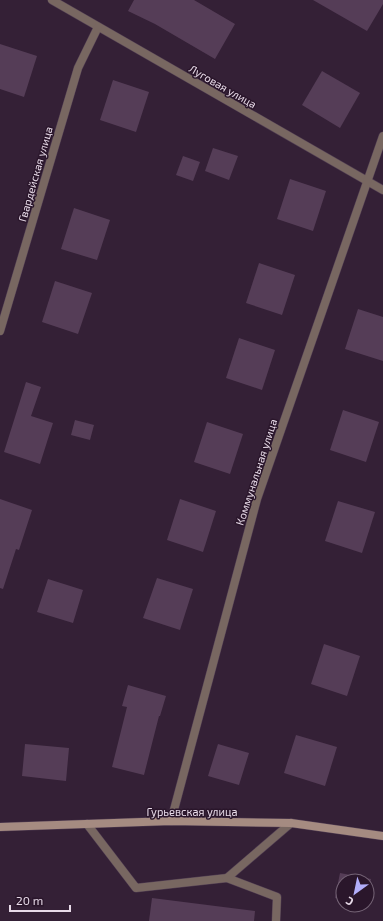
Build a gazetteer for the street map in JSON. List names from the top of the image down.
{
  "streets": {
    "street": [
      "Луговая улица",
      "Гвардейская улица",
      "Коммунальная улица",
      "Гурьевская улица"
    ]
  },
  "crossings": [
    ["Луговая улица", "Гвардейская улица"],
    ["Луговая улица", "Коммунальная улица"],
    ["Коммунальная улица", "Гурьевская улица"]
  ],
  "scale_bar": "20 m",
  "north": "bottom left"
}
